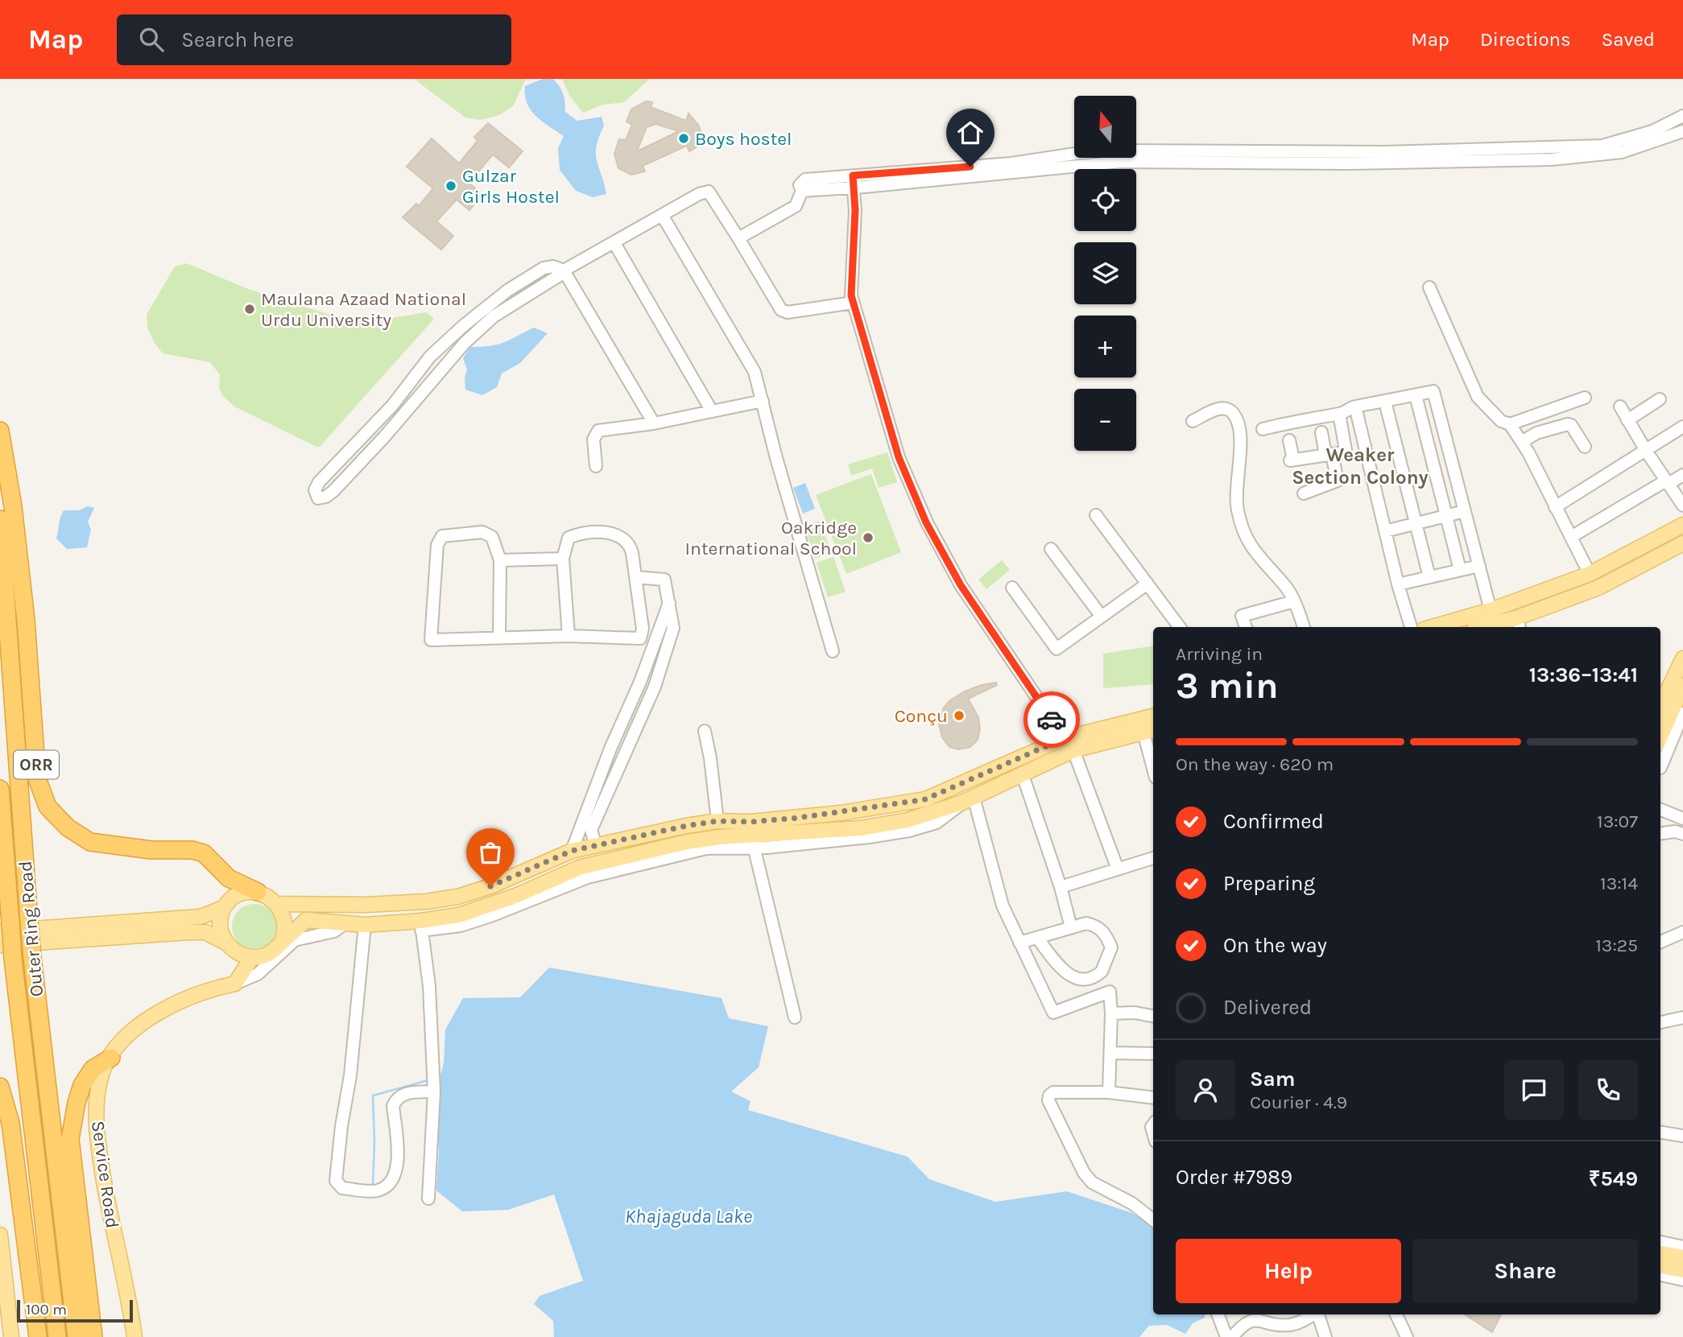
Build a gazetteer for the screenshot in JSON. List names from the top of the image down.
{
  "streets": {
    "highway": ["ORR", "Outer Ring Road"],
    "main road": ["Service Road"]
  },
  "crossings": [
    ["ORR", "Outer Ring Road"]
  ],
  "districts": ["Weaker Section Colony"],
  "water": ["Khajaguda Lake"],
  "places": [
    "Boys hostel",
    "Gulzar Girls Hostel",
    "Maulana Azaad National Urdu University",
    "Oakridge International School",
    "Conçu"
  ],
  "scale_bar": "100 m",
  "north": "top",
  "page": {
    "header": "Map",
    "search": "Search here",
    "nav": ["Map", "Directions", "Saved"],
    "map_buttons": ["+", "−"],
    "heading": ["3 min", "Arriving in", "13:36–13:41"],
    "panel": [
      "Sam",
      "Courier · 4.9",
      "Order #7989",
      "₹549"
    ],
    "bar": "On the way · 620 m",
    "list": [
      ["Confirmed", "13:07"],
      ["Preparing", "13:14"],
      ["On the way", "13:25"],
      "Delivered"
    ],
    "buttons": ["Help", "Share"],
    "scale": "100 m"
  }
}
